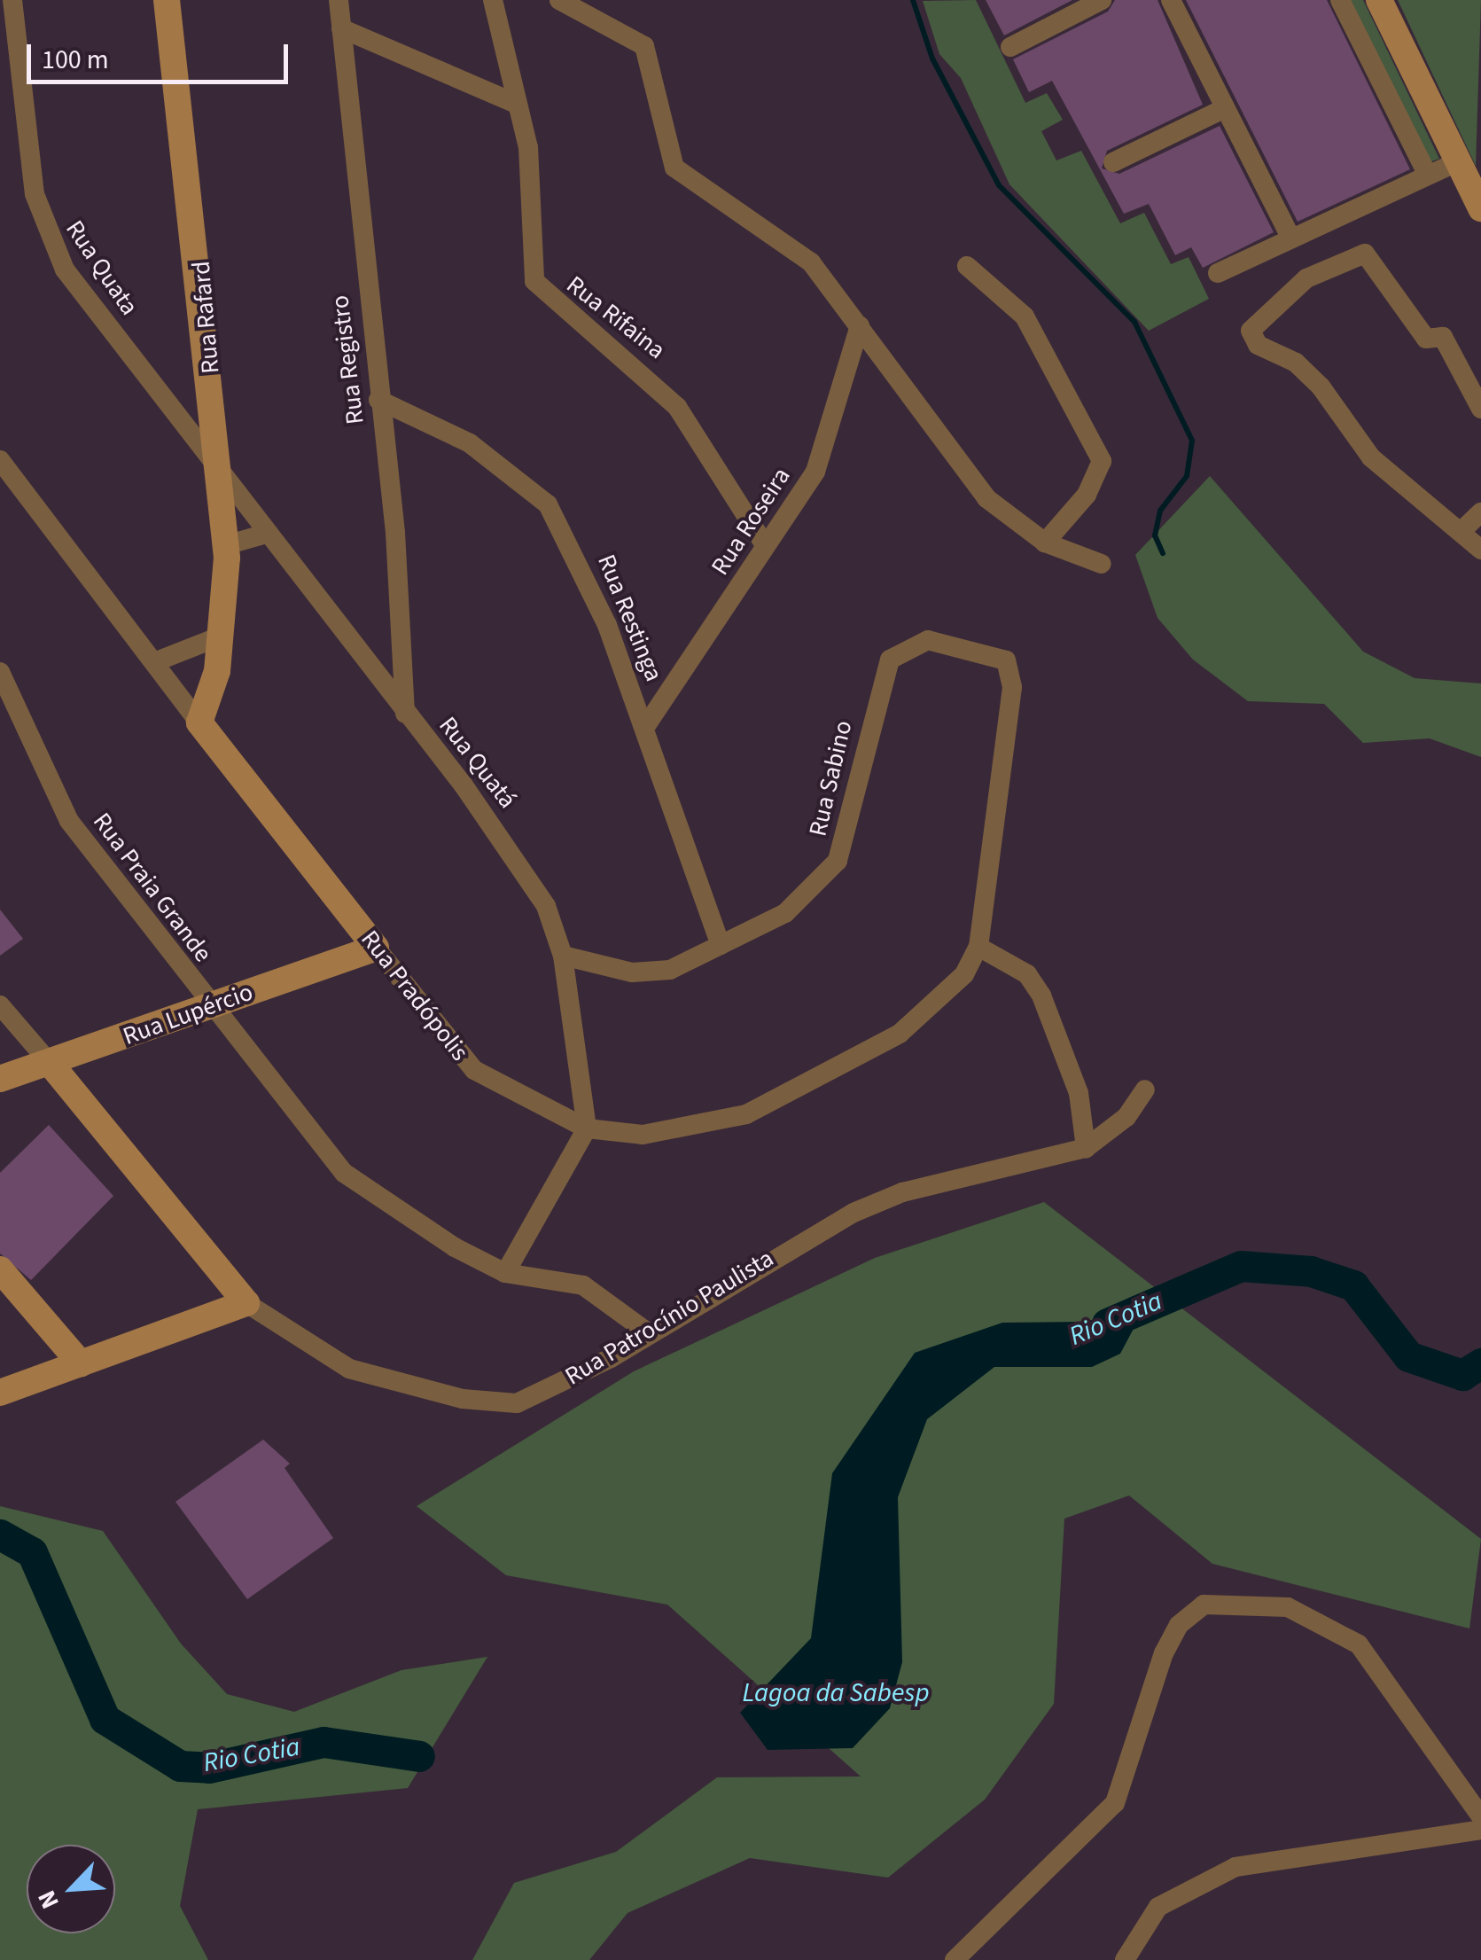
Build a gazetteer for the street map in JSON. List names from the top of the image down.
{
  "streets": {
    "street": [
      "Rua Quata",
      "Rua Rafard",
      "Rua Rifaina",
      "Rua Registro",
      "Rua Roseira",
      "Rua Restinga",
      "Rua Quatá",
      "Rua Sabino",
      "Rua Praia Grande",
      "Rua Pradópolis",
      "Rua Lupércio",
      "Rua Patrocínio Paulista"
    ]
  },
  "crossings": [
    ["Rua Quata", "Rua Rafard"],
    ["Rua Quata", "Rua Quatá"],
    ["Rua Rafard", "Rua Quatá"],
    ["Rua Rafard", "Rua Pradópolis"],
    ["Rua Rifaina", "Rua Roseira"],
    ["Rua Registro", "Rua Restinga"],
    ["Rua Registro", "Rua Quatá"],
    ["Rua Roseira", "Rua Restinga"],
    ["Rua Restinga", "Rua Sabino"],
    ["Rua Quatá", "Rua Sabino"],
    ["Rua Quatá", "Rua Pradópolis"],
    ["Rua Sabino", "Rua Pradópolis"],
    ["Rua Praia Grande", "Rua Lupércio"],
    ["Rua Praia Grande", "Rua Patrocínio Paulista"],
    ["Rua Pradópolis", "Rua Lupércio"],
    ["Rua Lupércio", "Rua Patrocínio Paulista"]
  ],
  "water": ["Rio Cotia", "Lagoa da Sabesp"],
  "scale_bar": "100 m",
  "north": "bottom left"
}
